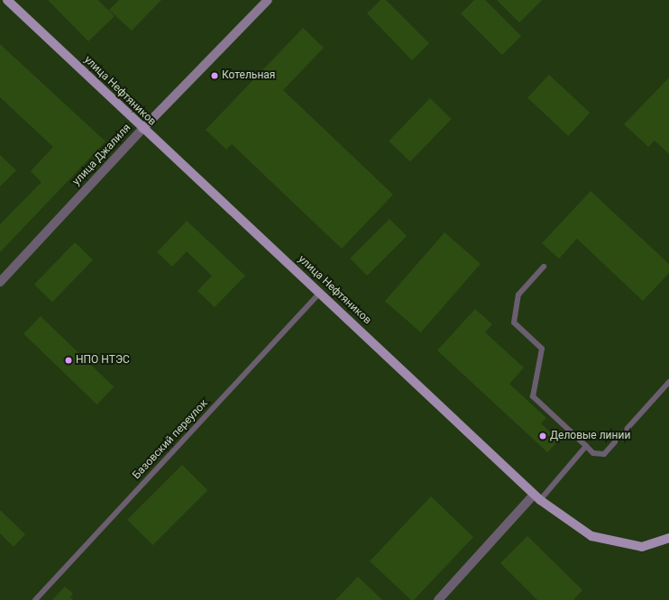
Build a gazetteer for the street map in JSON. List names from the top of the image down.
{
  "streets": {
    "main road": ["улица Нефтяников", "улица Джалиля"],
    "lane": ["Базовский переулок"]
  },
  "crossings": [
    ["улица Нефтяников", "улица Джалиля"],
    ["улица Нефтяников", "Базовский переулок"]
  ],
  "places": ["Котельная", "НПО НТЭС", "Деловые линии"]
}
